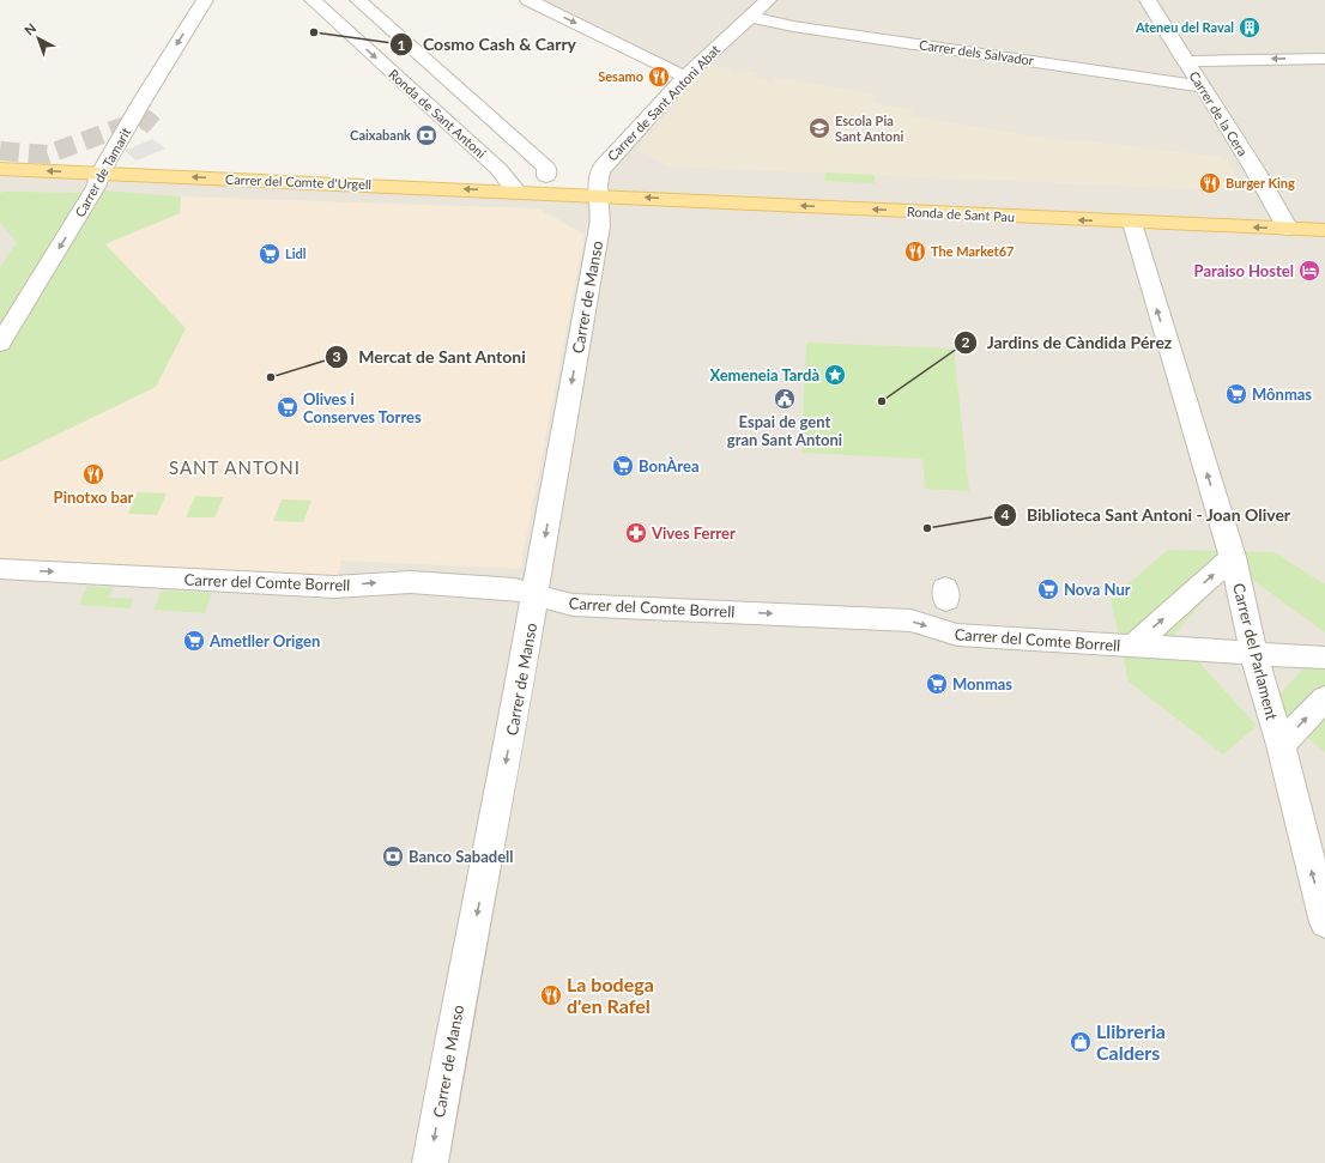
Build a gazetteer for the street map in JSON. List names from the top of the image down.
{
  "streets": {
    "main road": ["Carrer del Comte d'Urgell", "Ronda de Sant Pau"],
    "street": [
      "Carrer dels Salvador",
      "Carrer de Sant Antoni Abat",
      "Ronda de Sant Antoni",
      "Carrer de la Cera",
      "Carrer de Tamarit",
      "Carrer de Manso",
      "Carrer del Comte Borrell",
      "Carrer del Parlament"
    ]
  },
  "crossings": [
    ["Carrer dels Salvador", "Carrer de Sant Antoni Abat"],
    ["Carrer dels Salvador", "Carrer de la Cera"],
    ["Carrer de Sant Antoni Abat", "Carrer del Comte d'Urgell"],
    ["Carrer de Sant Antoni Abat", "Ronda de Sant Pau"],
    ["Carrer de Sant Antoni Abat", "Carrer de Manso"],
    ["Ronda de Sant Antoni", "Carrer del Comte d'Urgell"],
    ["Carrer de la Cera", "Ronda de Sant Pau"],
    ["Carrer de Tamarit", "Carrer del Comte d'Urgell"],
    ["Carrer del Comte d'Urgell", "Ronda de Sant Pau"],
    ["Carrer del Comte d'Urgell", "Carrer de Manso"],
    ["Ronda de Sant Pau", "Carrer de Manso"],
    ["Ronda de Sant Pau", "Carrer del Parlament"],
    ["Carrer de Manso", "Carrer del Comte Borrell"],
    ["Carrer del Comte Borrell", "Carrer del Parlament"]
  ],
  "one_way": [
    "Carrer de Tamarit",
    "Carrer del Comte d'Urgell",
    "Ronda de Sant Pau",
    "Carrer de Manso",
    "Carrer del Comte Borrell",
    "Carrer del Parlament"
  ],
  "districts": ["SANT ANTONI"],
  "places": {
    "building": ["Ateneu del Raval"],
    "other": [
      "Cosmo Cash & Carry",
      "Mercat de Sant Antoni",
      "Jardins de Càndida Pérez",
      "Biblioteca Sant Antoni - Joan Oliver"
    ],
    "restaurant": [
      "Sesamo",
      "Burger King",
      "The Market67",
      "Pinotxo bar",
      "La bodega d'en Rafel"
    ],
    "school or university": ["Escola Pia Sant Antoni"],
    "bank": ["Caixabank", "Banco Sabadell"],
    "supermarket": [
      "Lidl",
      "Mônmas",
      "Olives i Conserves Torres",
      "BonÀrea",
      "Nova Nur",
      "Ametller Origen",
      "Monmas"
    ],
    "hotel": ["Paraiso Hostel"],
    "place": ["Xemeneia Tardà"],
    "public building": ["Espai de gent gran Sant Antoni"],
    "pharmacy": ["Vives Ferrer"],
    "shop": ["Llibreria Calders"]
  },
  "north": "top left"
}
